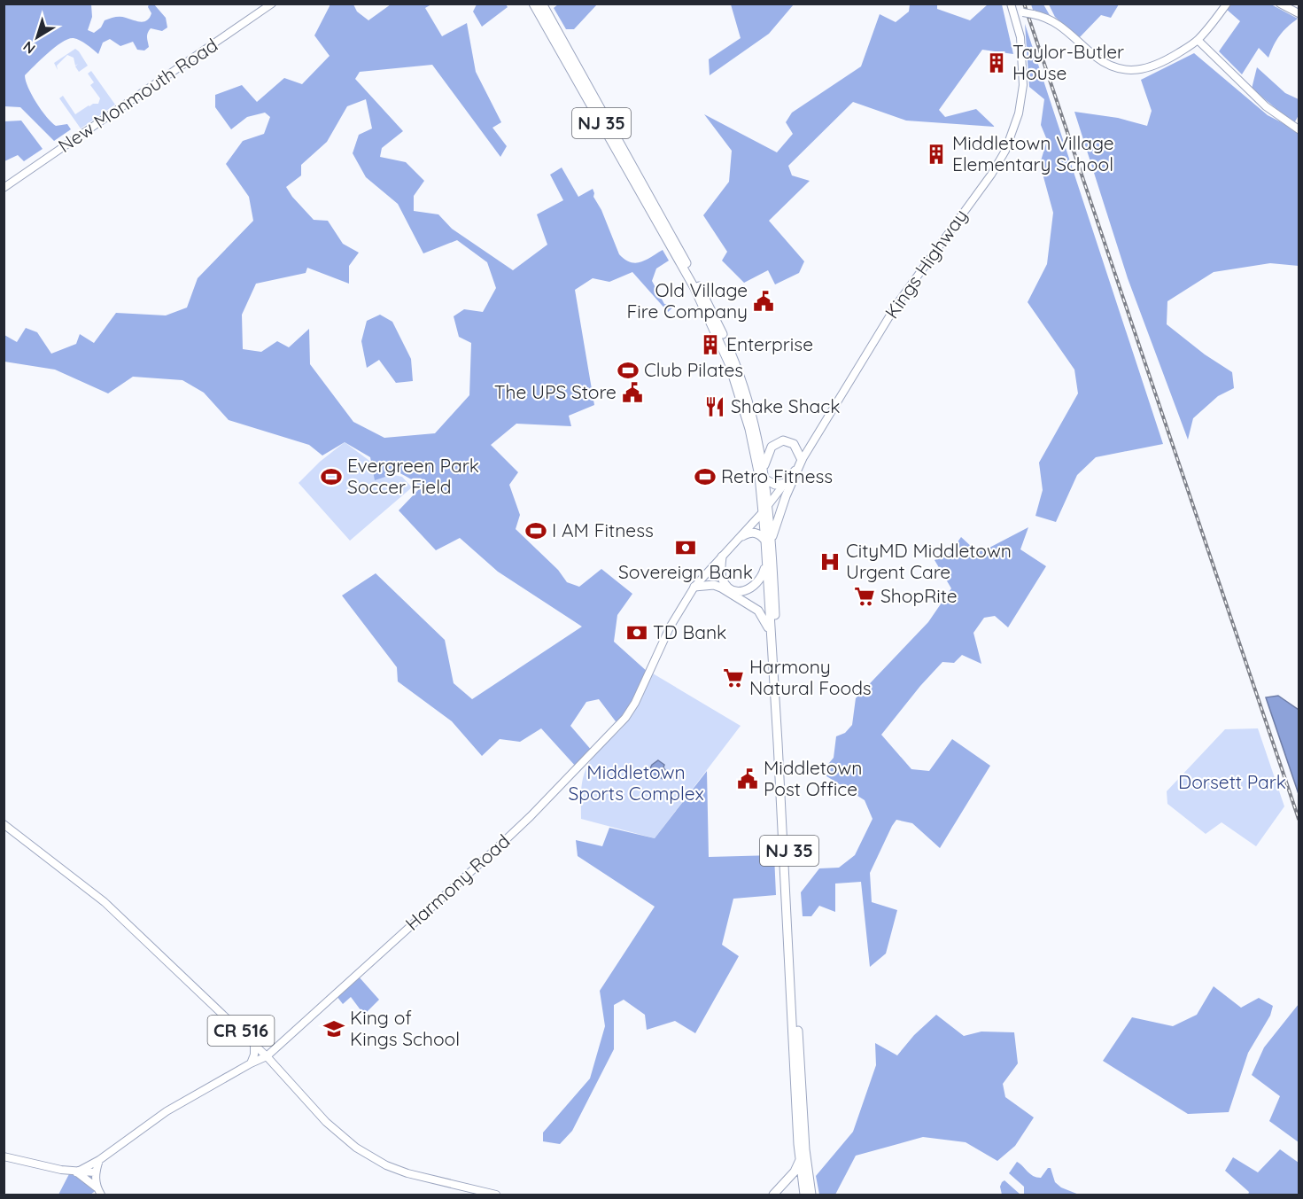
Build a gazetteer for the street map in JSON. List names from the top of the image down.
{
  "streets": {
    "highway": ["NJ 35"],
    "main road": ["CR 516"],
    "street": ["New Monmouth Road", "Kings Highway", "Harmony Road"]
  },
  "crossings": [
    ["NJ 35", "Kings Highway"],
    ["NJ 35", "Harmony Road"],
    ["Kings Highway", "Harmony Road"],
    ["Harmony Road", "CR 516"]
  ],
  "parks": ["Middletown Sports Complex", "Dorsett Park"],
  "places": {
    "building": ["Taylor-Butler House", "Middletown Village Elementary School", "Enterprise"],
    "public building": ["Old Village Fire Company", "The UPS Store", "Middletown Post Office"],
    "sports": [
      "Club Pilates",
      "Evergreen Park Soccer Field",
      "Retro Fitness",
      "I AM Fitness"
    ],
    "restaurant": ["Shake Shack"],
    "bank": ["Sovereign Bank", "TD Bank"],
    "hospital": ["CityMD Middletown Urgent Care"],
    "supermarket": ["ShopRite", "Harmony Natural Foods"],
    "school or university": ["King of Kings School"]
  },
  "north": "bottom left"
}
